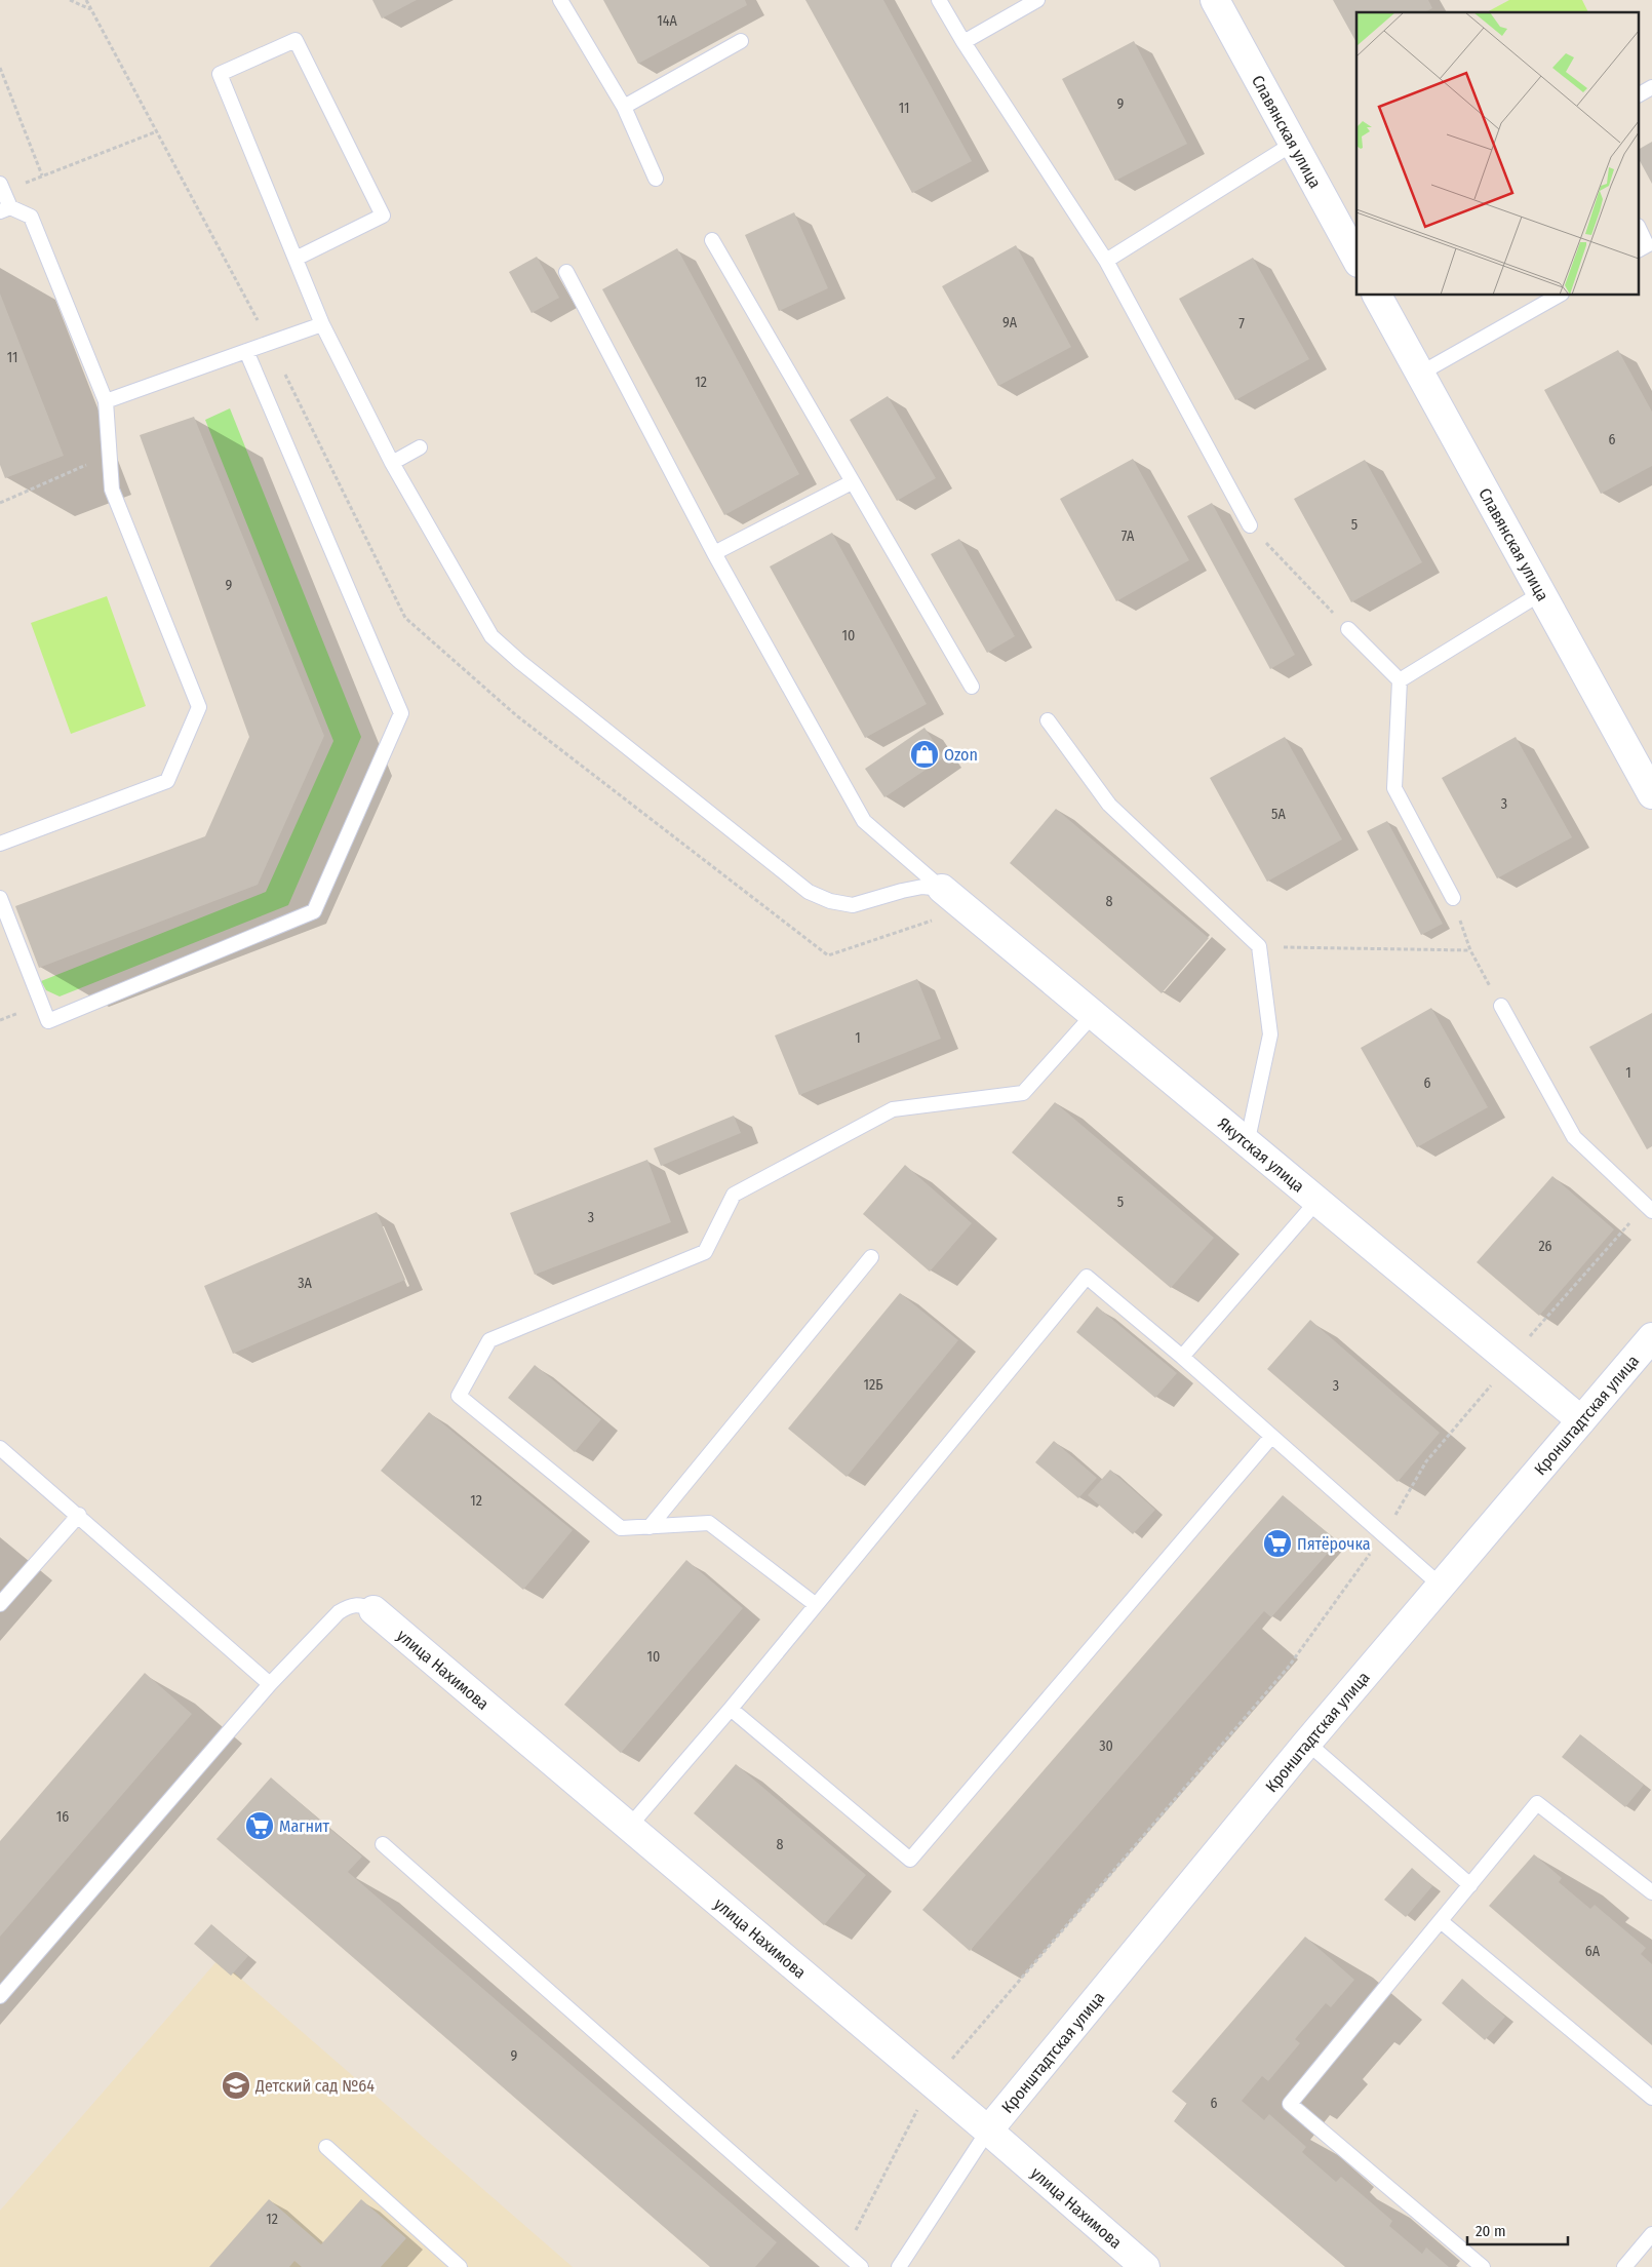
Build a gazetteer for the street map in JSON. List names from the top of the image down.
{
  "streets": {
    "street": [
      "Славянская улица",
      "Якутская улица",
      "Кронштадтская улица",
      "улица Нахимова"
    ]
  },
  "crossings": [
    ["Якутская улица", "Кронштадтская улица"],
    ["Кронштадтская улица", "улица Нахимова"]
  ],
  "places": {
    "shop": ["Ozon"],
    "supermarket": ["Пятёрочка", "Магнит"],
    "school or university": ["Детский сад №64"]
  },
  "house_numbers": [
    "14А",
    "9",
    "11",
    "9А",
    "7",
    "11",
    "12",
    "6",
    "5",
    "7А",
    "9",
    "10",
    "3",
    "5А",
    "8",
    "1",
    "1",
    "6",
    "5",
    "3",
    "26",
    "3А",
    "12Б",
    "3",
    "12",
    "10",
    "30",
    "16",
    "8",
    "6А",
    "9",
    "6",
    "12"
  ],
  "scale_bar": "20 m"
}
